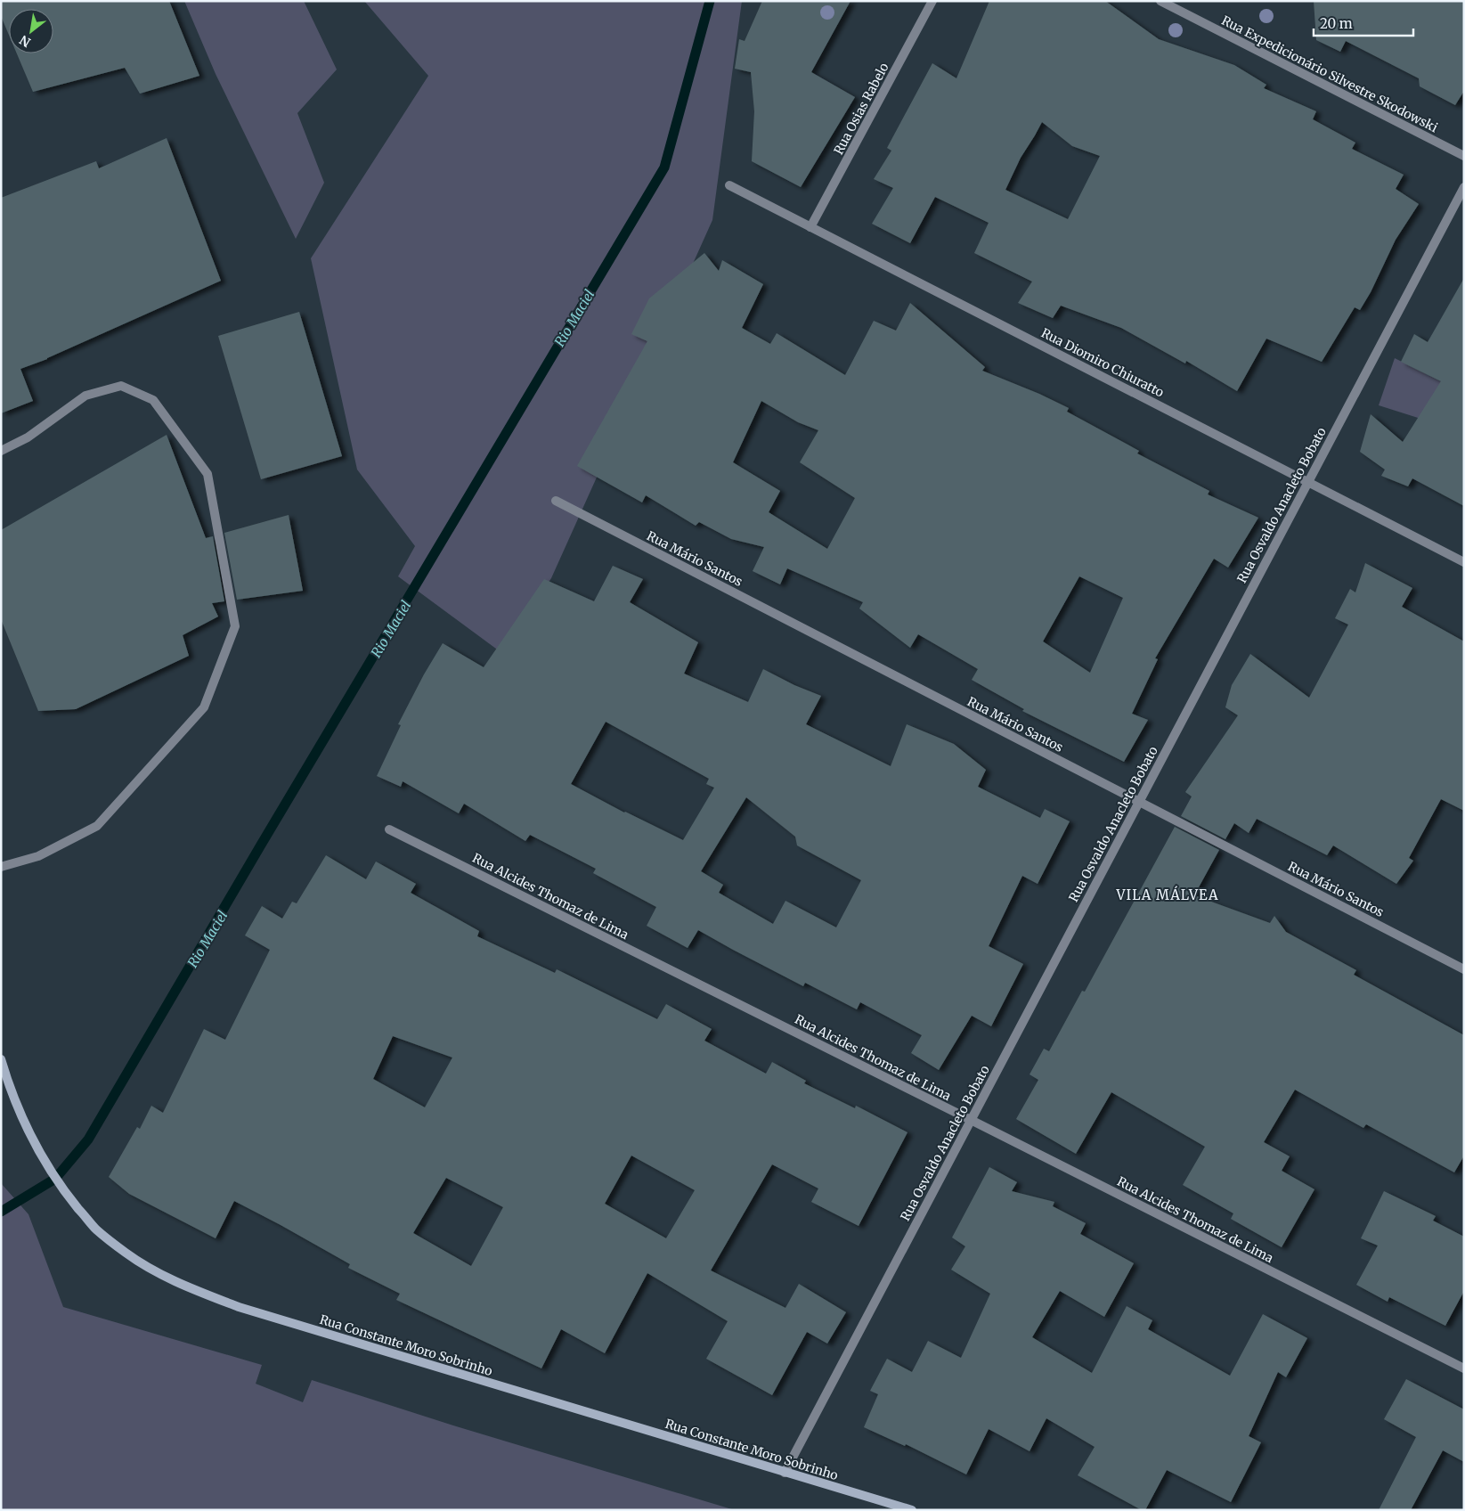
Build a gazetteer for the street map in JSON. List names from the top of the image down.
{
  "streets": {
    "main road": ["Rua Constante Moro Sobrinho"],
    "street": [
      "Rua Expedicionário Silvestre Skodowski",
      "Rua Osias Rabelo",
      "Rua Diomiro Chiuratto",
      "Rua Osvaldo Anacleto Bobato",
      "Rua Mário Santos",
      "Rua Alcides Thomaz de Lima"
    ]
  },
  "crossings": [
    ["Rua Osias Rabelo", "Rua Diomiro Chiuratto"],
    ["Rua Diomiro Chiuratto", "Rua Osvaldo Anacleto Bobato"],
    ["Rua Osvaldo Anacleto Bobato", "Rua Mário Santos"],
    ["Rua Osvaldo Anacleto Bobato", "Rua Alcides Thomaz de Lima"],
    ["Rua Osvaldo Anacleto Bobato", "Rua Constante Moro Sobrinho"]
  ],
  "districts": ["VILA MÁLVEA"],
  "water": ["Rio Maciel"],
  "scale_bar": "20 m",
  "north": "bottom left"
}
